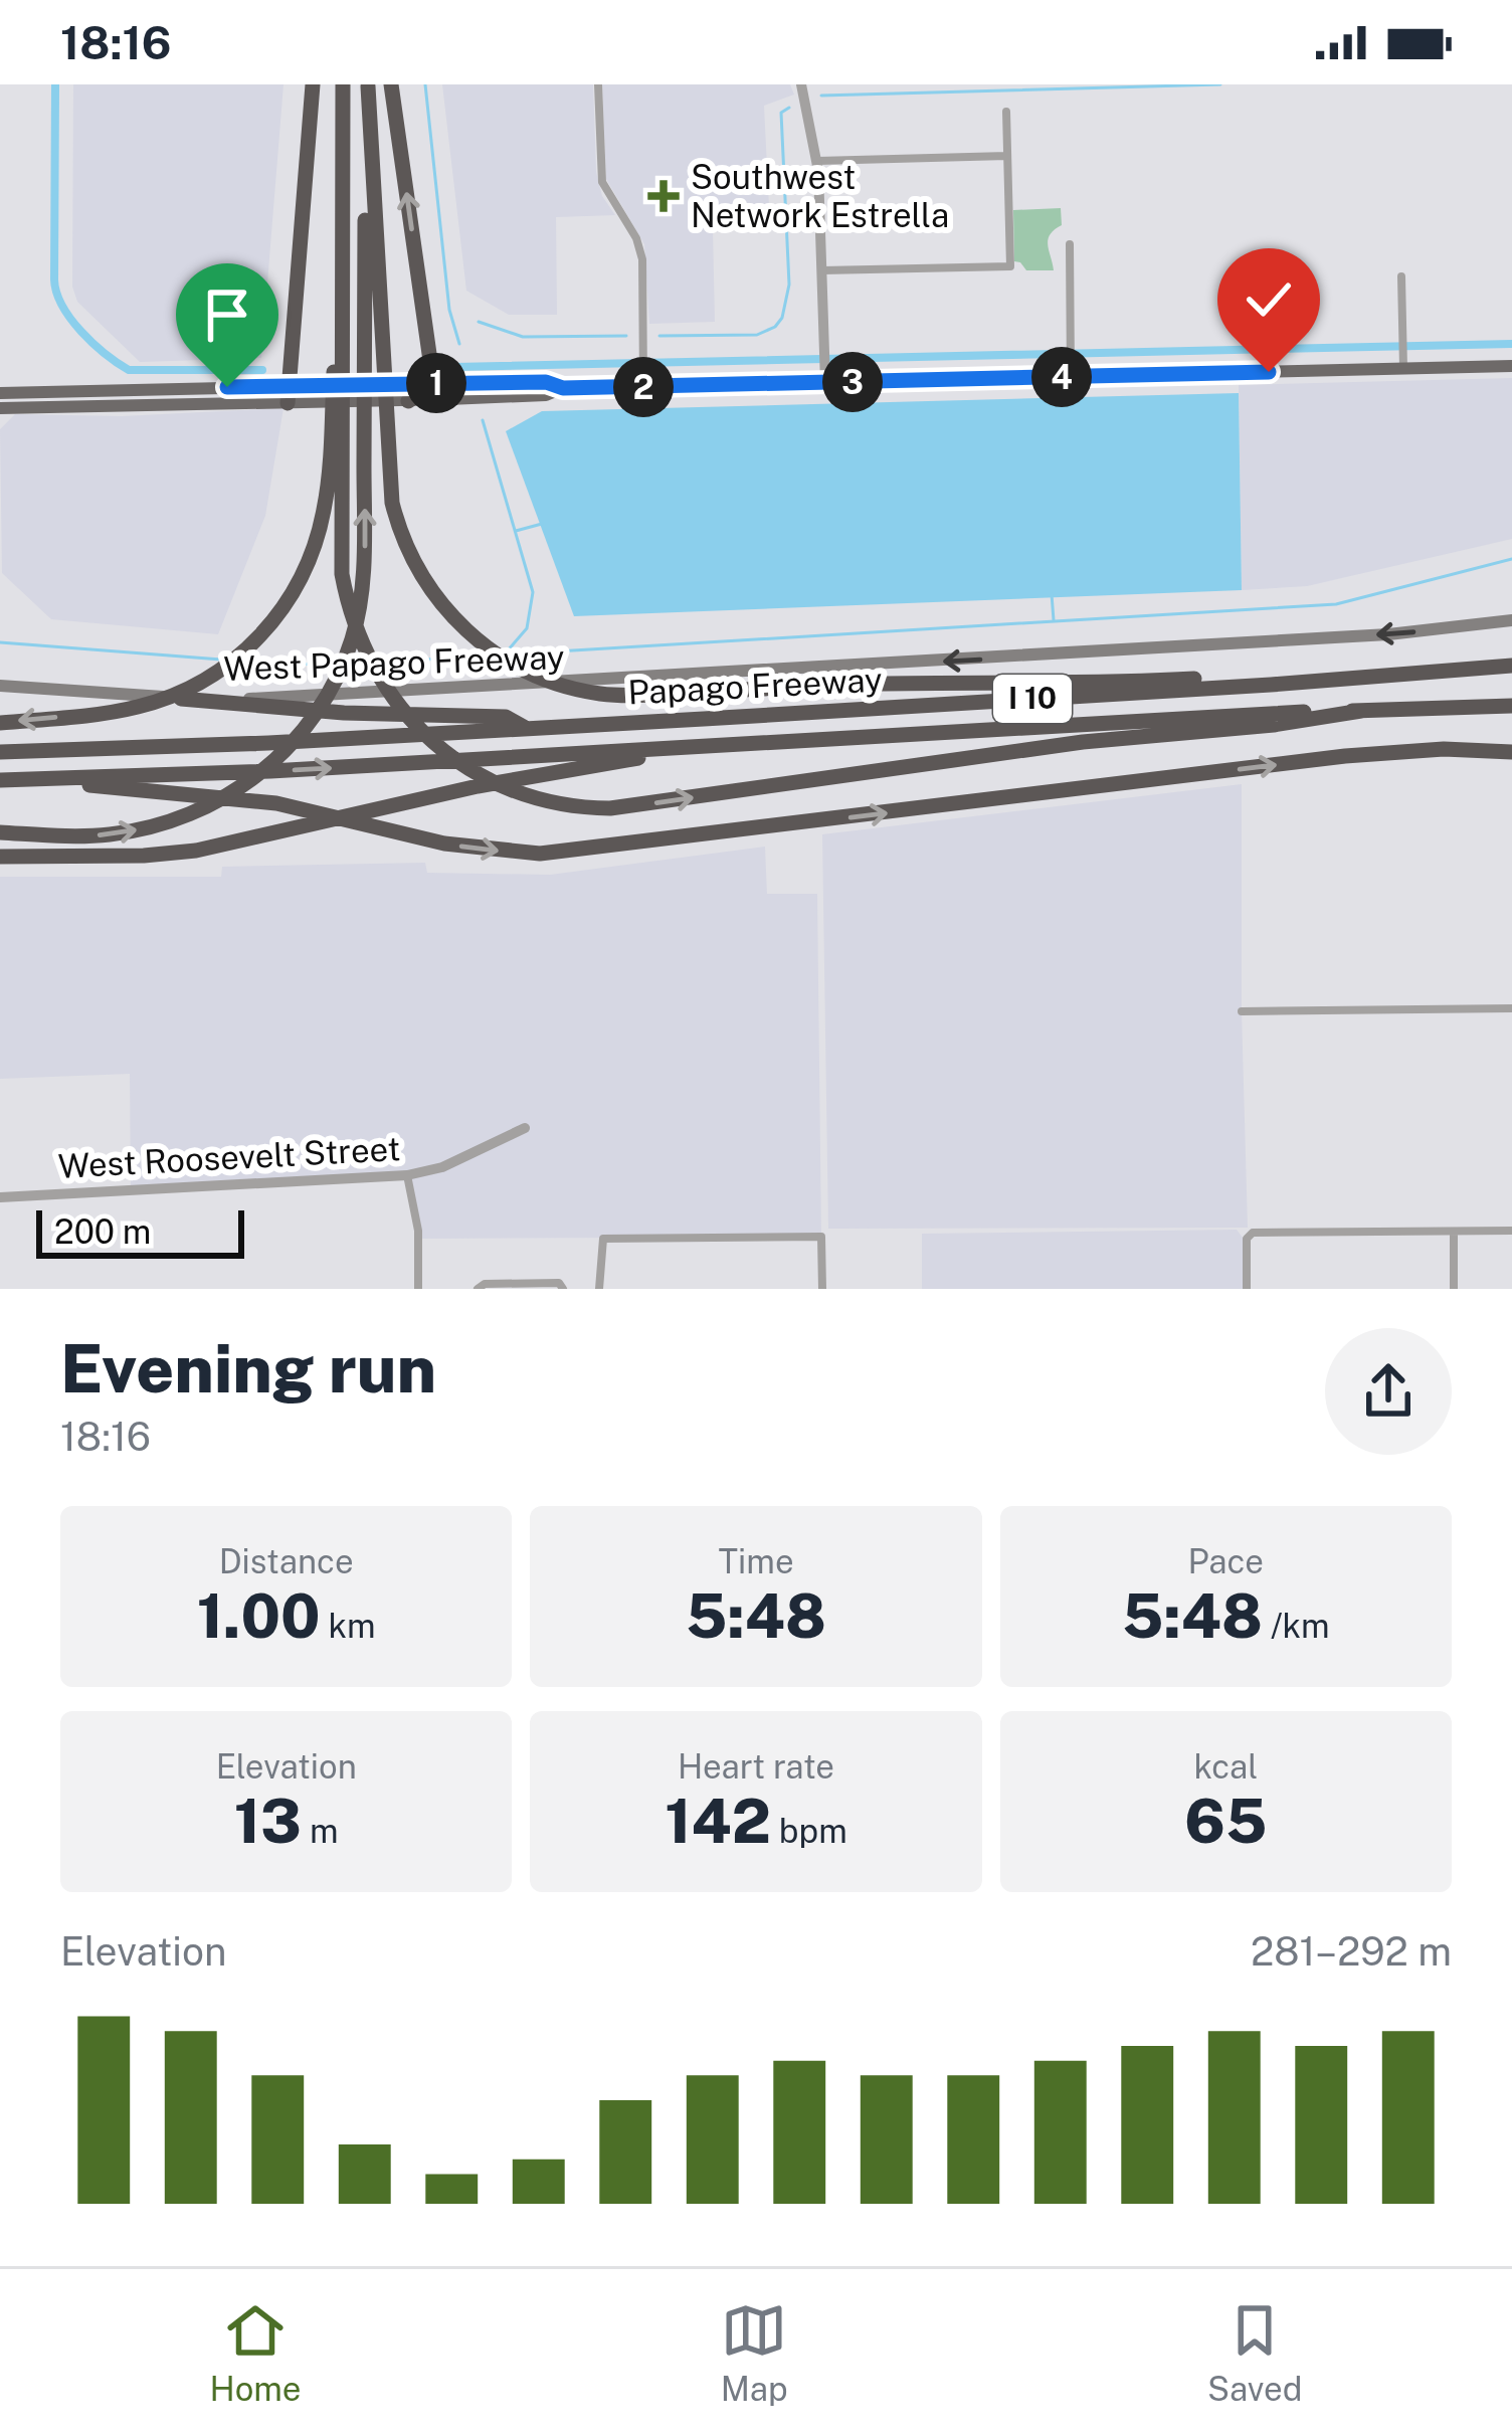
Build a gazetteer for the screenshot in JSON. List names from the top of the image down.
{
  "streets": {
    "highway": ["Papago Freeway", "I 10"],
    "main road": ["West Papago Freeway"],
    "street": ["West Roosevelt Street"]
  },
  "one_way": ["West Papago Freeway"],
  "places": {
    "health": ["Southwest Network Estrella"]
  },
  "scale_bar": "200 m",
  "page": {
    "status": "18:16",
    "pins": [
      "4",
      "3",
      "1",
      "2"
    ],
    "scale": "200 m",
    "heading": ["Evening run", "18:16"],
    "stats": [
      ["Distance", "1.00 km"],
      ["Time", "5:48"],
      ["Pace", "5:48 /km"],
      ["Elevation", "13 m"],
      ["Heart rate", "142 bpm"],
      ["kcal", "65"]
    ],
    "chart": ["Elevation", "281–292 m"],
    "tabs": ["Home", "Map", "Saved"]
  }
}
